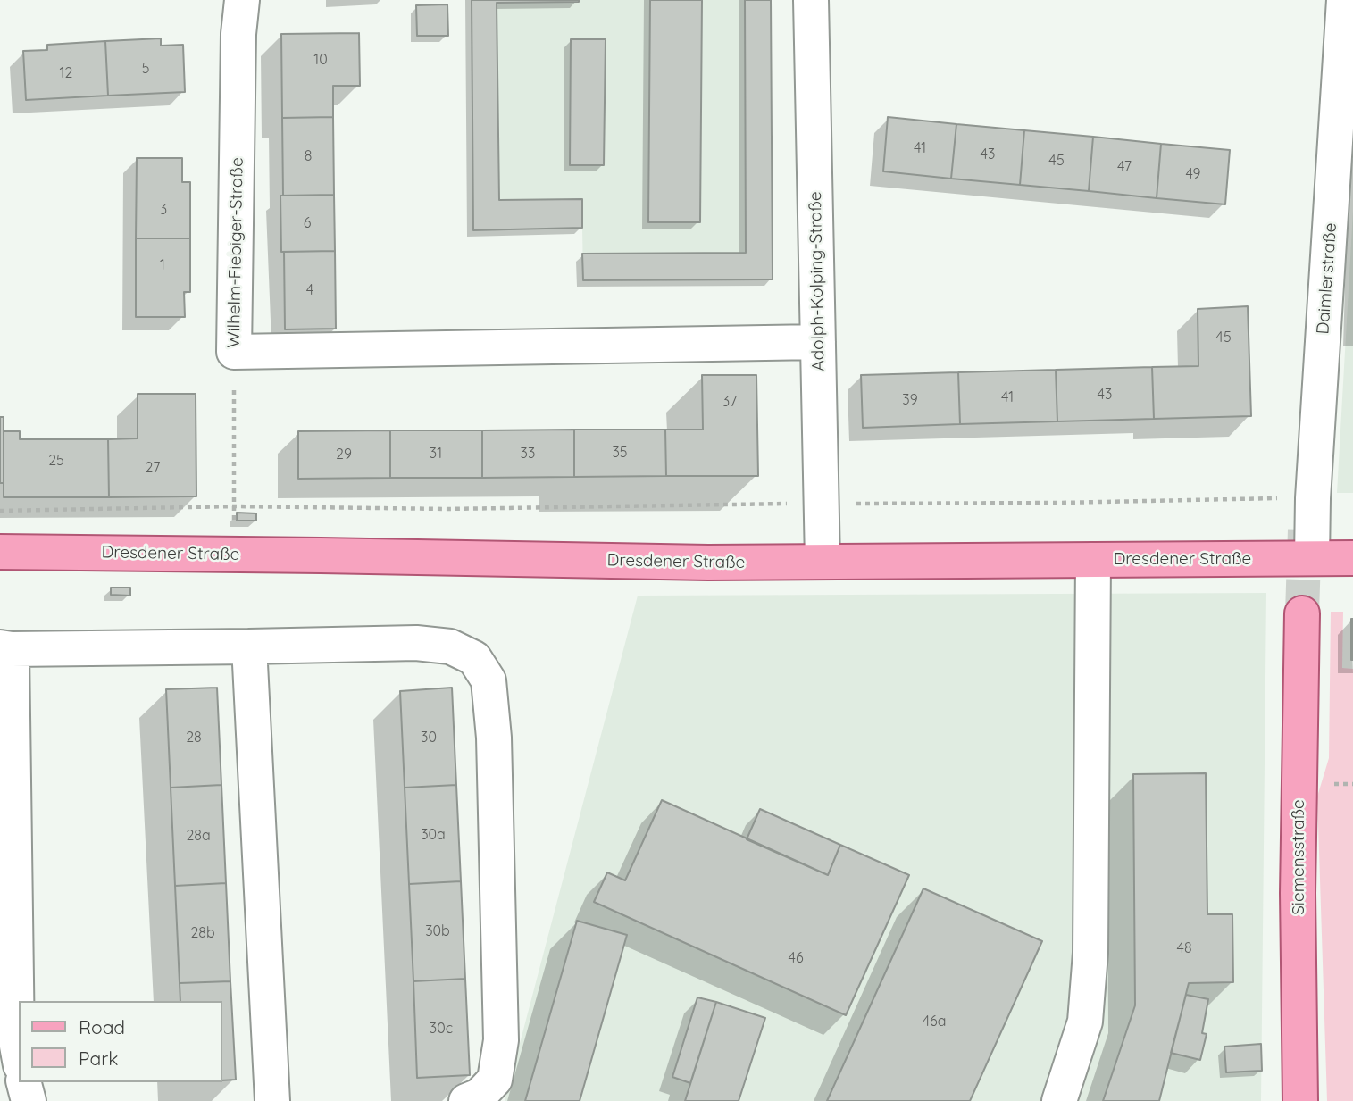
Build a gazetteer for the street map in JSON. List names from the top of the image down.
{
  "streets": {
    "main road": ["Dresdener Straße", "Siemensstraße"],
    "street": ["Wilhelm-Fiebiger-Straße", "Daimlerstraße", "Adolph-Kolping-Straße"]
  },
  "crossings": [
    ["Daimlerstraße", "Dresdener Straße"],
    ["Adolph-Kolping-Straße", "Dresdener Straße"]
  ],
  "house_numbers": [
    "10",
    "5",
    "12",
    "41",
    "43",
    "8",
    "45",
    "47",
    "49",
    "3",
    "6",
    "1",
    "4",
    "45",
    "43",
    "41",
    "39",
    "37",
    "35",
    "31",
    "33",
    "29",
    "25",
    "27",
    "28",
    "30",
    "30a",
    "28a",
    "30b",
    "28b",
    "48",
    "46",
    "46a",
    "30c"
  ],
  "legend": ["Road", "Park"]
}
